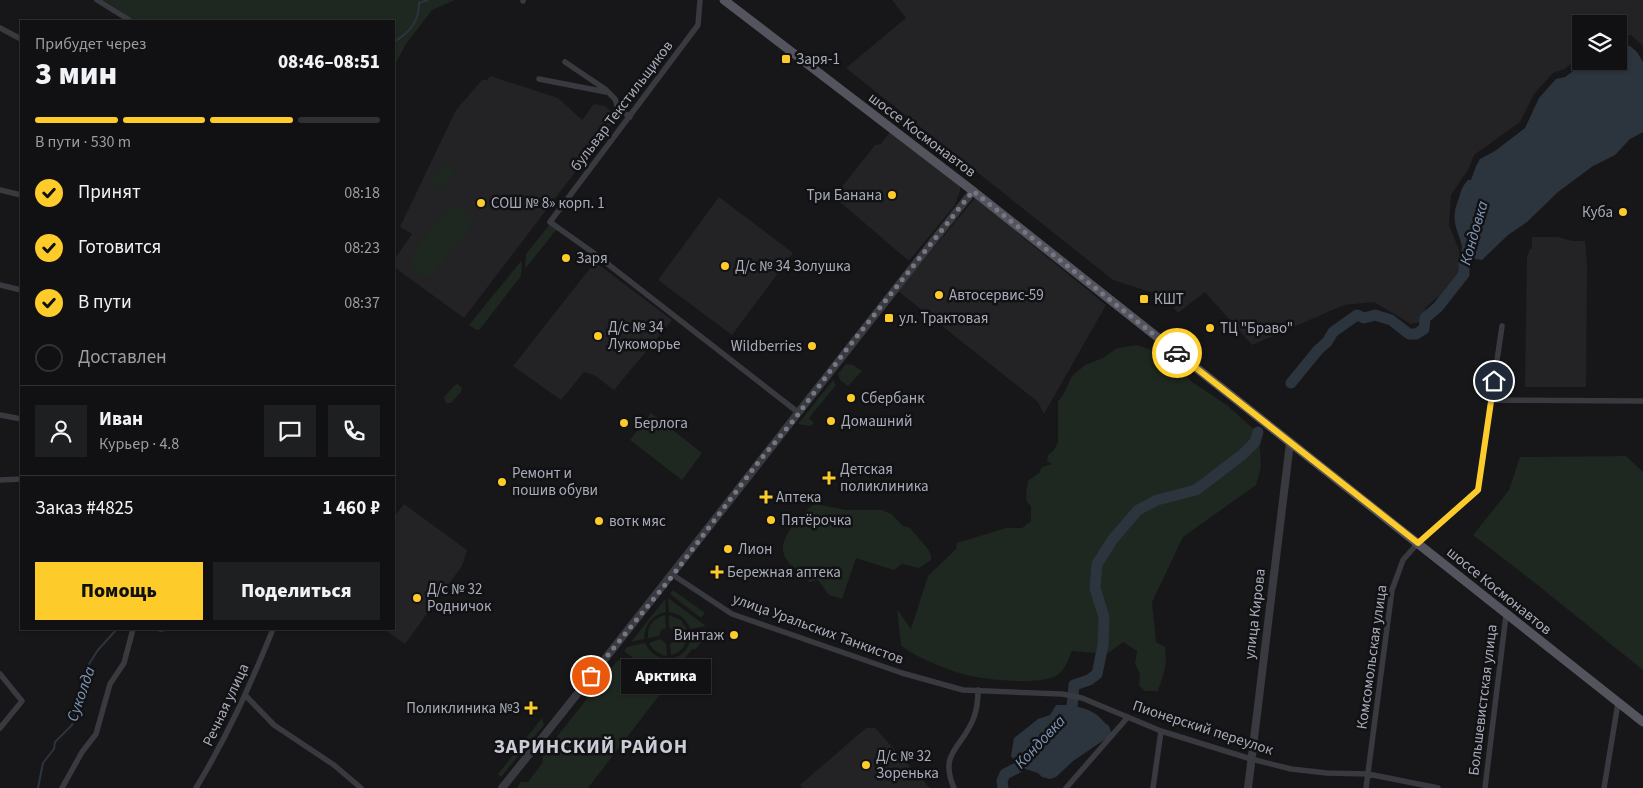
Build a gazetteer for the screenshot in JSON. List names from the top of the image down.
{
  "streets": {
    "main road": ["шоссе Космонавтов"],
    "street": [
      "бульвар Текстильщиков",
      "улица Кирова",
      "улица Уральских Танкистов",
      "Комсомольская улица",
      "Большевистская улица",
      "Речная улица",
      "Пионерский переулок"
    ]
  },
  "crossings": [
    ["шоссе Космонавтов", "улица Кирова"],
    ["шоссе Космонавтов", "Комсомольская улица"],
    ["шоссе Космонавтов", "Большевистская улица"],
    ["улица Кирова", "Пионерский переулок"],
    ["улица Уральских Танкистов", "Пионерский переулок"],
    ["Комсомольская улица", "Пионерский переулок"]
  ],
  "districts": ["ЗАРИНСКИЙ РАЙОН"],
  "water": ["Кондовка", "Суколда"],
  "places": {
    "transit": ["Заря-1", "КШТ", "ул. Трактовая"],
    "other": [
      "Три Банана",
      "СОШ № 8» корп. 1",
      "Куба",
      "Заря",
      "Д/с № 34 Золушка",
      "Автосервис-59",
      "ТЦ \"Браво\"",
      "Д/с № 34 Лукоморье",
      "Wildberries",
      "Сбербанк",
      "Домашний",
      "Берлога",
      "Ремонт и пошив обуви",
      "Пятёрочка",
      "вотк мяс",
      "Лион",
      "Д/с № 32 Родничок",
      "Винтаж",
      "Арктика",
      "Д/с № 32 Зоренька"
    ],
    "health": [
      "Детская поликлиника",
      "Аптека",
      "Бережная аптека",
      "Поликлиника №3"
    ]
  },
  "page": {
    "heading": ["3 мин", "Прибудет через", "08:46–08:51"],
    "panel": [
      "Иван",
      "Курьер · 4.8",
      "Заказ #4825",
      "1 460 ₽"
    ],
    "bar": "В пути · 530 m",
    "list": [
      ["Принят", "08:18"],
      ["Готовится", "08:23"],
      ["В пути", "08:37"],
      "Доставлен"
    ],
    "buttons": ["Помощь", "Поделиться"],
    "bubble": "Арктика"
  }
}
